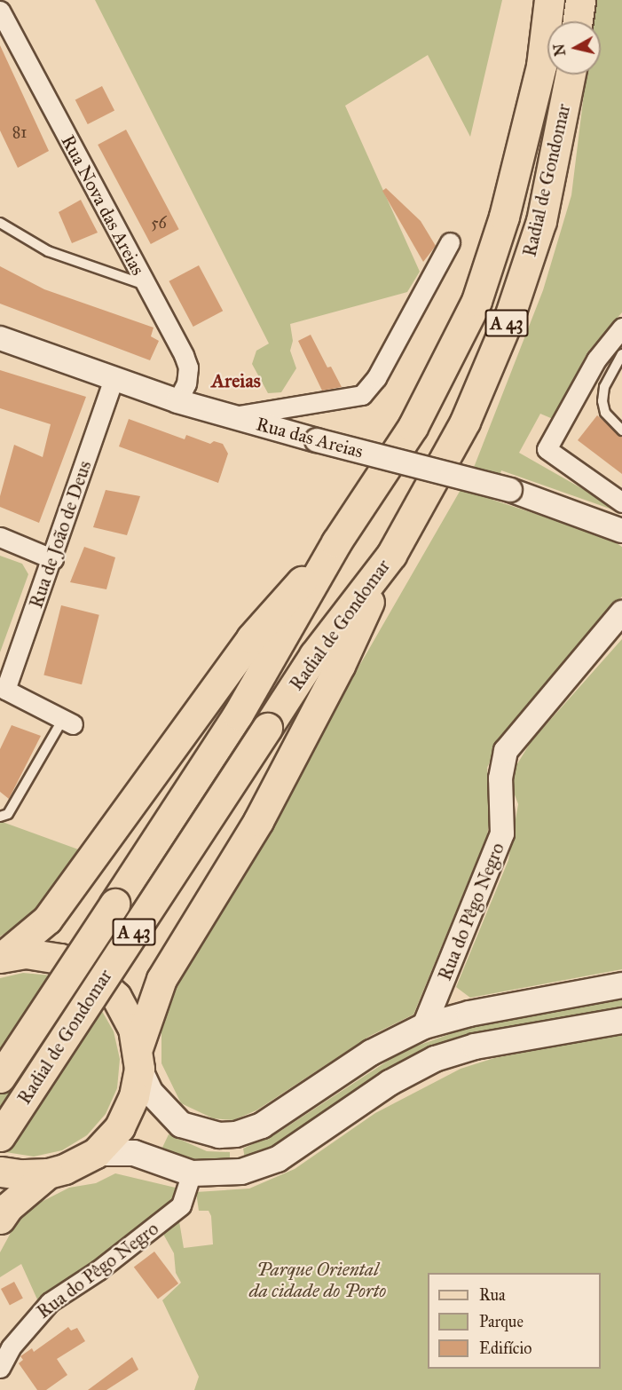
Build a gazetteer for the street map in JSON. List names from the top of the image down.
{
  "streets": {
    "main road": ["Radial de Gondomar", "A 43"],
    "street": [
      "Rua Nova das Areias",
      "Rua das Areias",
      "Rua de João de Deus",
      "Rua do Pêgo Negro"
    ]
  },
  "crossings": [
    ["Rua Nova das Areias", "Rua das Areias"],
    ["Rua das Areias", "Rua de João de Deus"]
  ],
  "districts": ["Areias"],
  "parks": ["Parque Oriental da cidade do Porto"],
  "house_numbers": ["81", "56"],
  "legend": ["Rua", "Parque", "Edifício"],
  "north": "left"
}
